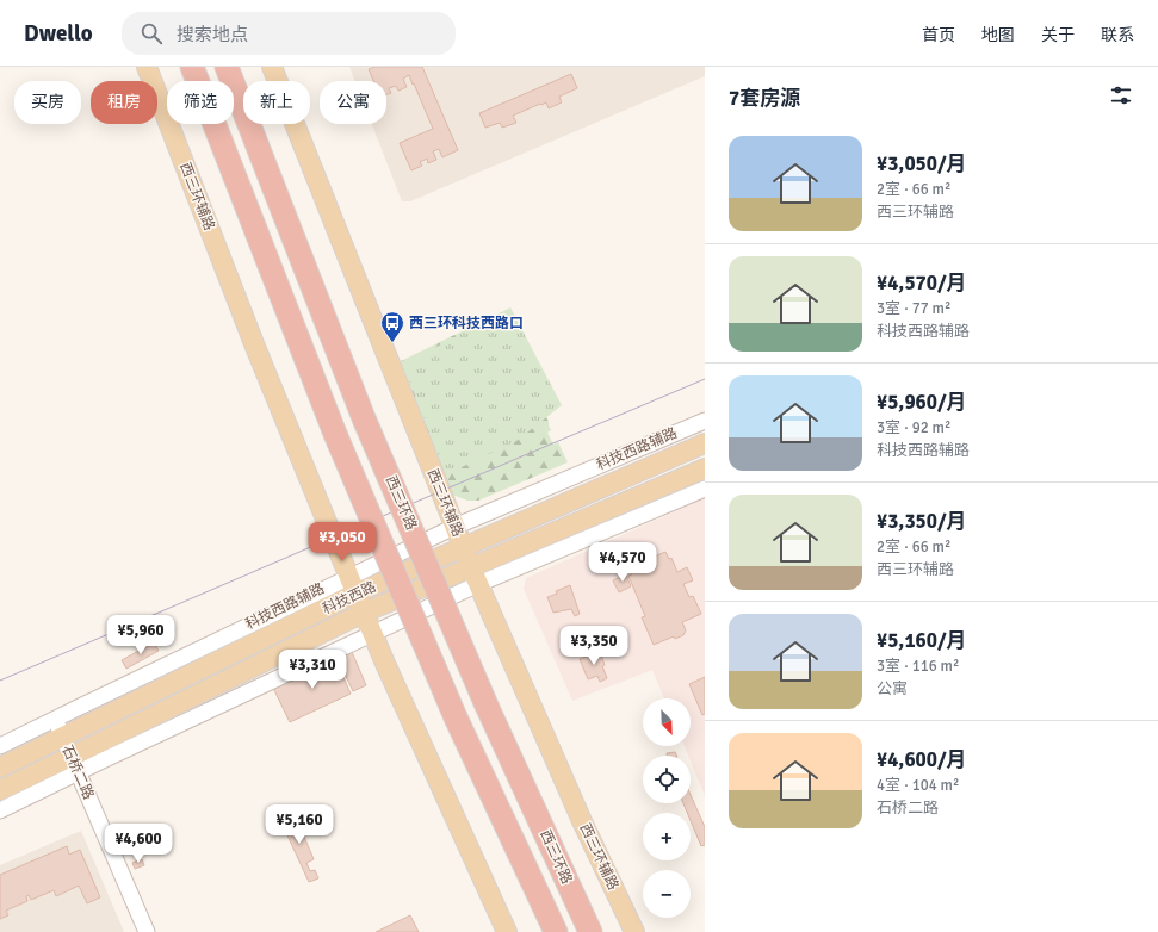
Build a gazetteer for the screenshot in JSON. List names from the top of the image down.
{
  "streets": {
    "highway": ["西三环路"],
    "main road": ["西三环辅路", "科技西路"],
    "street": ["科技西路辅路", "石桥二路"]
  },
  "crossings": [
    ["西三环辅路", "科技西路辅路"],
    ["西三环辅路", "科技西路"],
    ["科技西路辅路", "科技西路"],
    ["科技西路辅路", "石桥二路"],
    ["科技西路", "石桥二路"]
  ],
  "places": {
    "bus stop": ["西三环科技西路口"]
  },
  "north": "bottom right",
  "page": {
    "header": "Dwello",
    "search": "搜索地点",
    "nav": [
      "首页",
      "地图",
      "关于",
      "联系"
    ],
    "heading": "7套房源",
    "chip": [
      "买房",
      "租房",
      "筛选",
      "新上",
      "公寓"
    ],
    "list": [
      {
        "name": "¥3,050/月",
        "note": "2室 · 66 m² · 西三环辅路"
      },
      {
        "name": "¥4,570/月",
        "note": "3室 · 77 m² · 科技西路辅路"
      },
      {
        "name": "¥5,960/月",
        "note": "3室 · 92 m² · 科技西路辅路"
      },
      {
        "name": "¥3,350/月",
        "note": "2室 · 66 m² · 西三环辅路"
      },
      {
        "name": "¥5,160/月",
        "note": "3室 · 116 m² · 公寓"
      },
      {
        "name": "¥4,600/月",
        "note": "4室 · 104 m² · 石桥二路"
      }
    ],
    "price": [
      "¥3,050",
      "¥4,570",
      "¥5,960",
      "¥3,350",
      "¥3,310",
      "¥5,160",
      "¥4,600"
    ],
    "map_buttons": ["+", "−"]
  }
}
